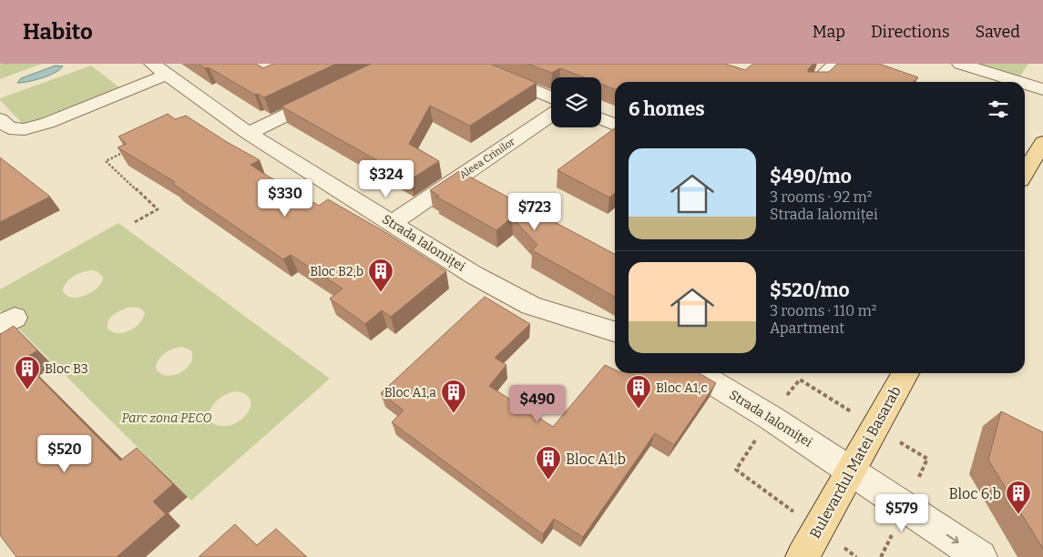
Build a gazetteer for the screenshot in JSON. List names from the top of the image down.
{
  "streets": {
    "main road": ["Bulevardul Matei Basarab"],
    "street": ["Aleea Crinilor", "Strada Ialomiței"]
  },
  "crossings": [
    ["Aleea Crinilor", "Strada Ialomiței"],
    ["Strada Ialomiței", "Bulevardul Matei Basarab"]
  ],
  "parks": ["Parc zona PECO"],
  "places": {
    "building": [
      "Bloc B2,b",
      "Bloc B3",
      "Bloc A1,c",
      "Bloc A1,a",
      "Bloc A1,b",
      "Bloc 6,b"
    ]
  },
  "page": {
    "header": "Habito",
    "nav": ["Map", "Directions", "Saved"],
    "heading": "6 homes",
    "list": [
      {
        "name": "$490/mo",
        "note": "3 rooms · 92 m² · Strada Ialomiței"
      },
      {
        "name": "$520/mo",
        "note": "3 rooms · 110 m² · Apartment"
      }
    ],
    "price": [
      "$324",
      "$330",
      "$723",
      "$490",
      "$520",
      "$579"
    ]
  }
}
